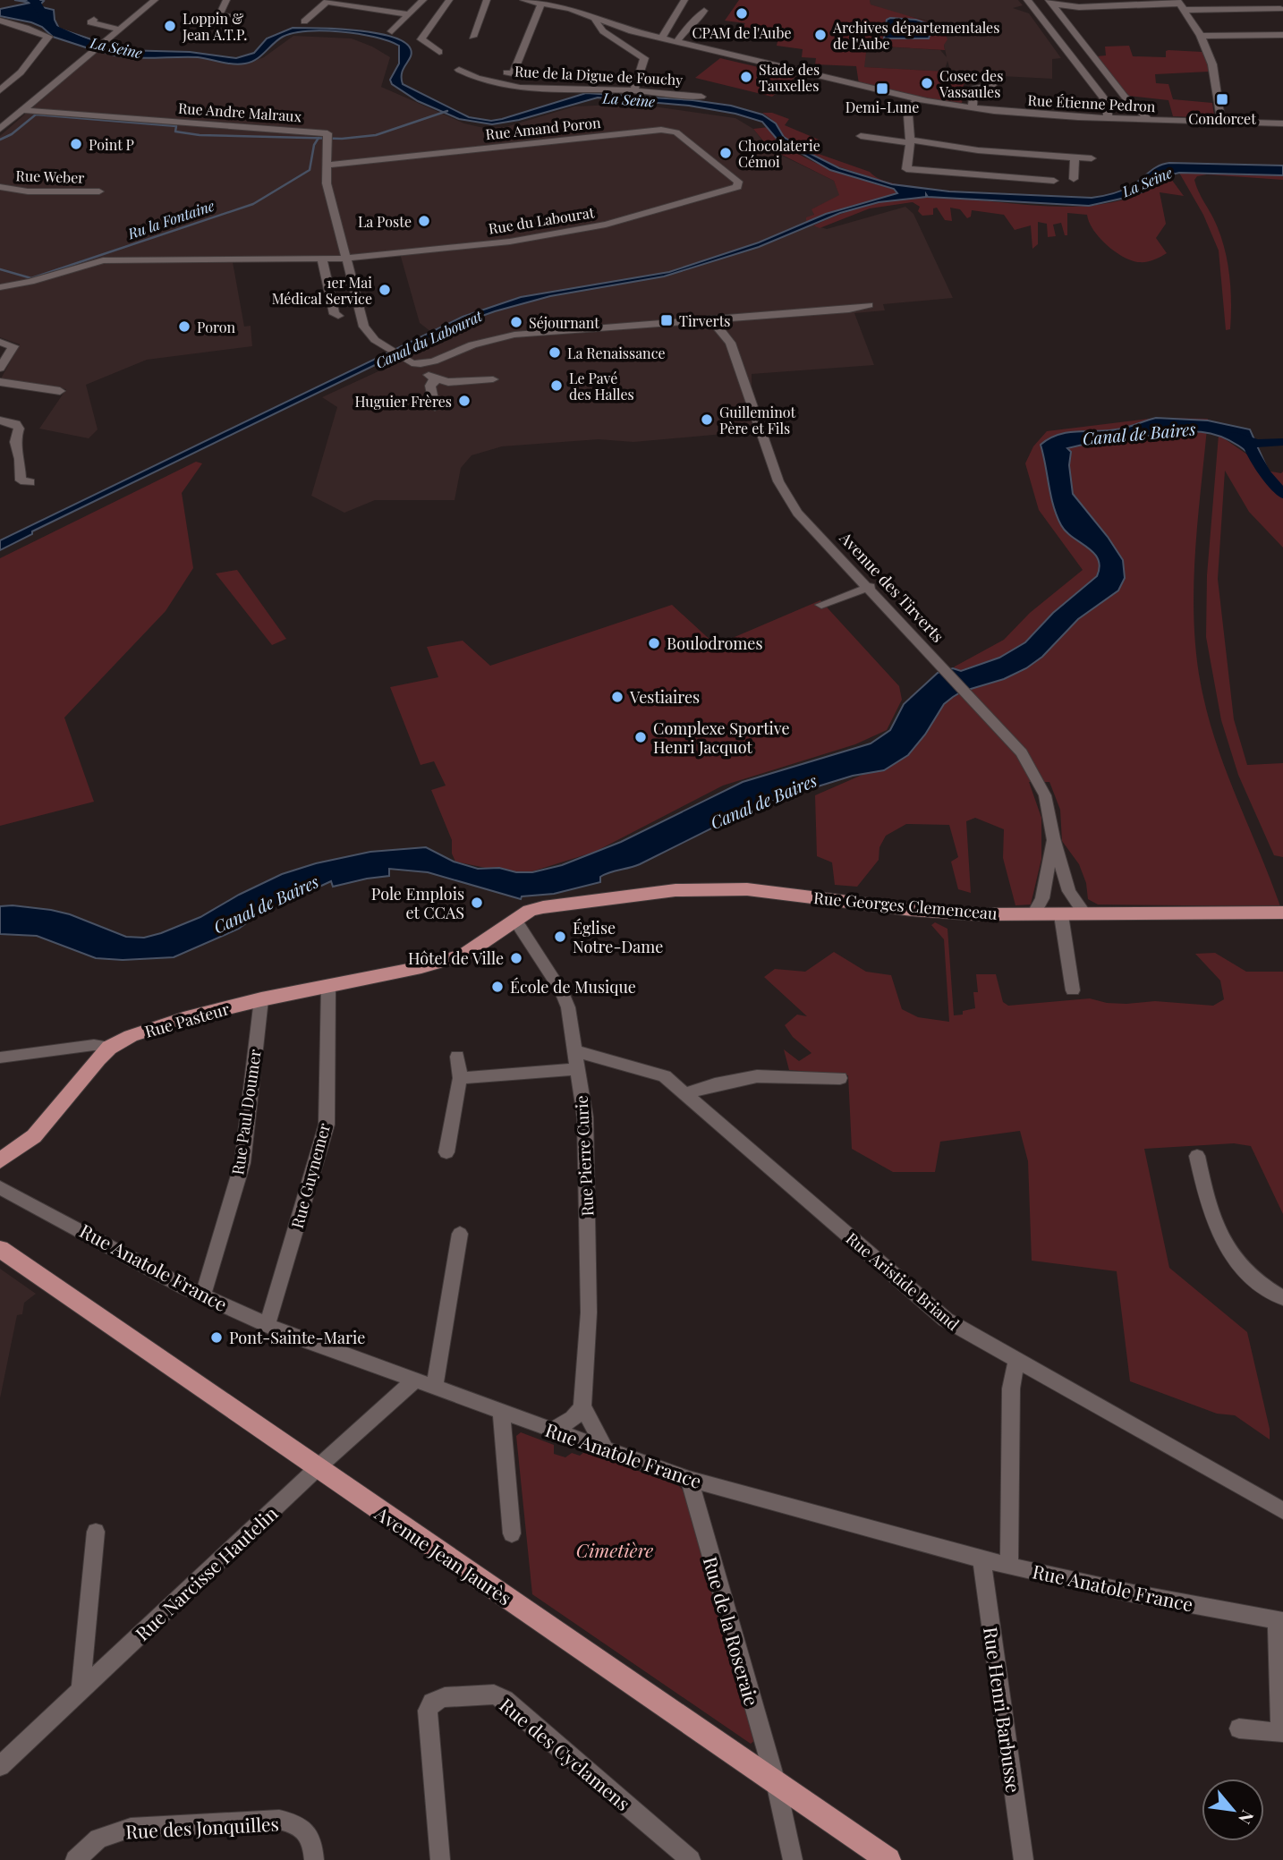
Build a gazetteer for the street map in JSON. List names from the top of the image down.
{
  "streets": {
    "main road": ["Rue Georges Clemenceau", "Rue Pasteur", "Avenue Jean Jaurès"],
    "street": [
      "Rue de la Digue de Fouchy",
      "Rue Étienne Pedron",
      "Rue Andre Malraux",
      "Rue Amand Poron",
      "Rue Weber",
      "Rue du Labourat",
      "Avenue des Tirverts",
      "Rue Paul Doumer",
      "Rue Pierre Curie",
      "Rue Guynemer",
      "Rue Anatole France",
      "Rue Aristide Briand",
      "Rue Narcisse Hautelin",
      "Rue de la Roseraie",
      "Rue Henri Barbusse",
      "Rue des Cyclamens",
      "Rue des Jonquilles"
    ]
  },
  "crossings": [
    ["Rue Andre Malraux", "Rue Amand Poron"],
    ["Rue Andre Malraux", "Rue du Labourat"],
    ["Rue Amand Poron", "Rue du Labourat"],
    ["Avenue des Tirverts", "Rue Georges Clemenceau"],
    ["Rue Georges Clemenceau", "Rue Pasteur"],
    ["Rue Georges Clemenceau", "Rue Pierre Curie"],
    ["Rue Pasteur", "Rue Paul Doumer"],
    ["Rue Pasteur", "Rue Pierre Curie"],
    ["Rue Pasteur", "Rue Guynemer"],
    ["Rue Paul Doumer", "Rue Anatole France"],
    ["Rue Pierre Curie", "Rue Aristide Briand"],
    ["Rue Guynemer", "Rue Anatole France"],
    ["Rue Anatole France", "Rue Narcisse Hautelin"],
    ["Rue Anatole France", "Rue de la Roseraie"],
    ["Rue Anatole France", "Rue Henri Barbusse"],
    ["Avenue Jean Jaurès", "Rue Narcisse Hautelin"],
    ["Avenue Jean Jaurès", "Rue de la Roseraie"]
  ],
  "water": [
    "La Seine",
    "Ru la Fontaine",
    "Canal du Labourat",
    "Canal de Baires"
  ],
  "parks": ["Cimetière"],
  "places": {
    "other": [
      "CPAM de l'Aube",
      "Loppin & Jean A.T.P.",
      "Archives départementales de l'Aube",
      "Stade des Tauxelles",
      "Cosec des Vassaules",
      "Point P",
      "Chocolaterie Cémoi",
      "La Poste",
      "1er Mai Médical Service",
      "Séjournant",
      "Poron",
      "La Renaissance",
      "Le Pavé des Halles",
      "Huguier Frères",
      "Guilleminot Père et Fils",
      "Boulodromes",
      "Vestiaires",
      "Complexe Sportive Henri Jacquot",
      "Pole Emplois et CCAS",
      "Église Notre-Dame",
      "Hôtel de Ville",
      "École de Musique",
      "Pont-Sainte-Marie"
    ],
    "transit": ["Demi-Lune", "Condorcet", "Tirverts"]
  },
  "north": "bottom right"
}
